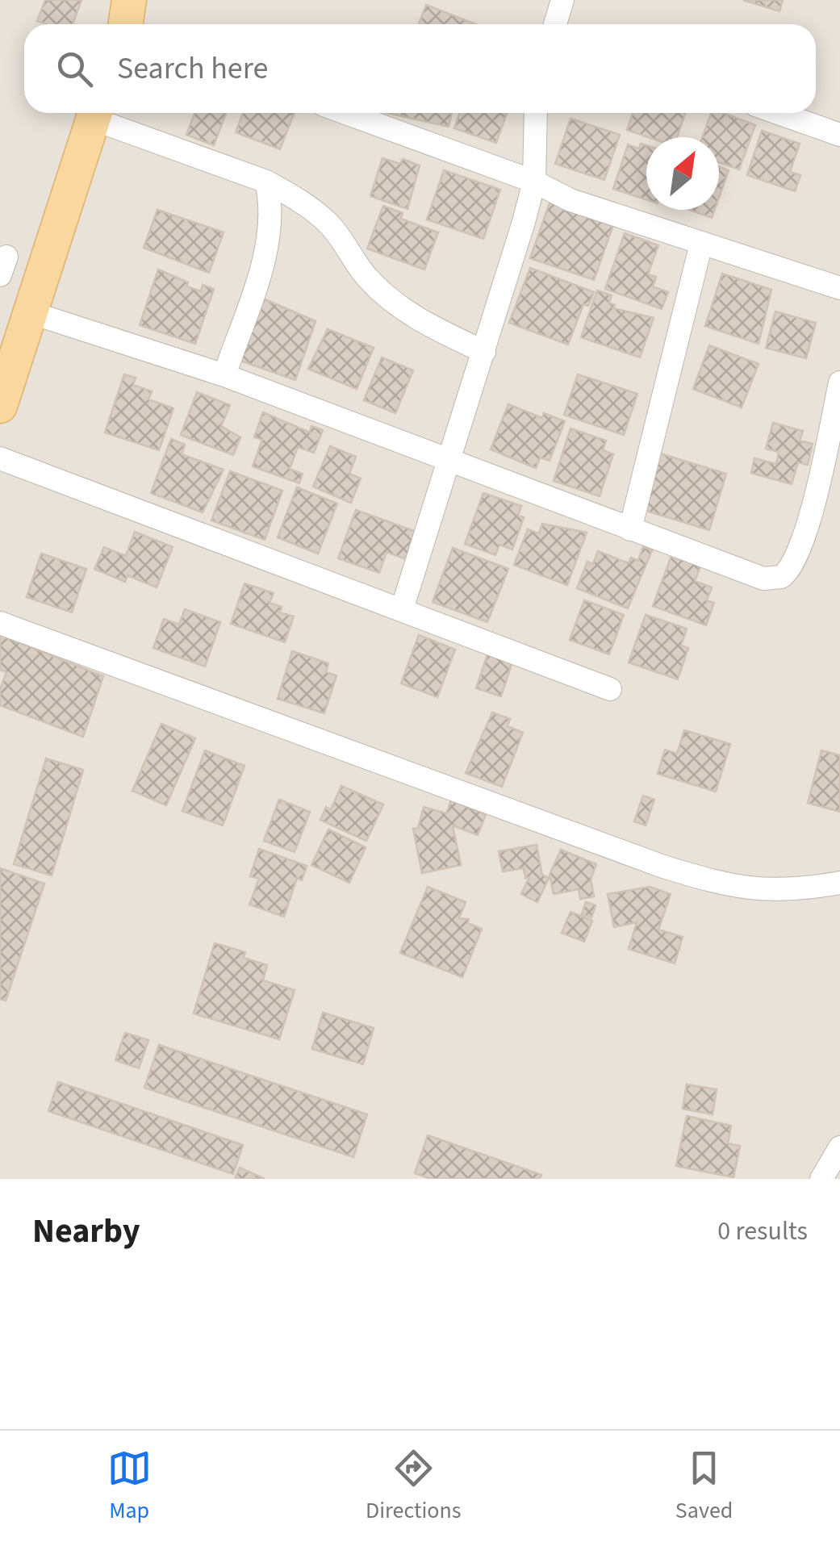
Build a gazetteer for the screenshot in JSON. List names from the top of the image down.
{
  "north": "top right",
  "page": {
    "search": "Search here",
    "heading": ["Nearby", "0 results"],
    "nav": ["Map", "Directions", "Saved"]
  }
}
